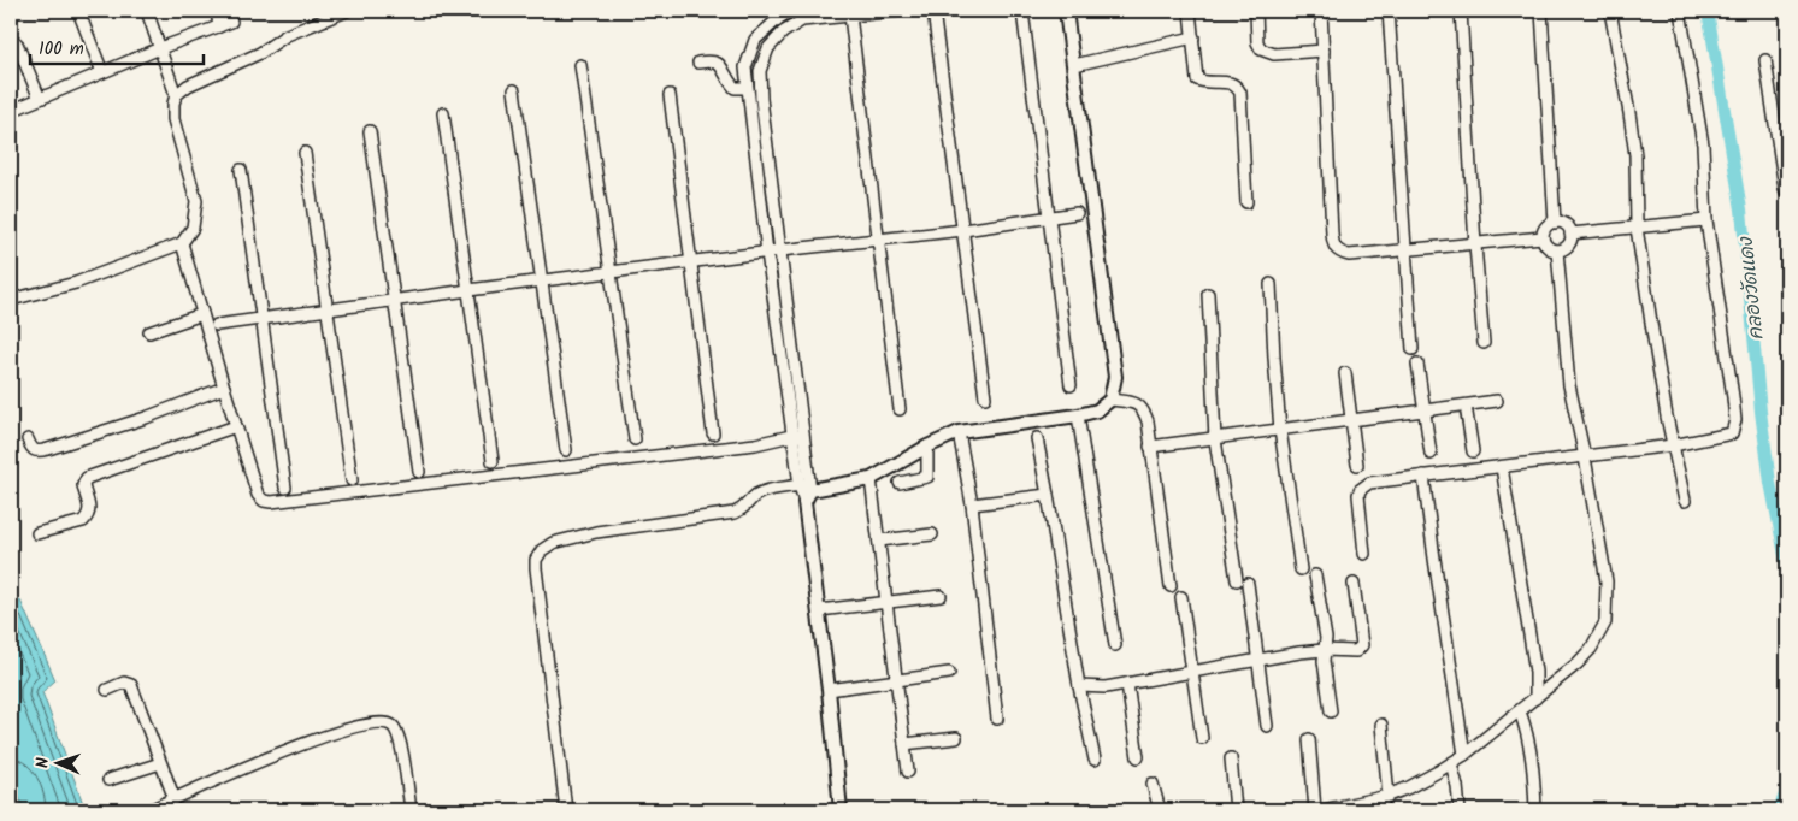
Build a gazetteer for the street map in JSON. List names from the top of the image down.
{
  "water": ["คลองวัดแดง"],
  "scale_bar": "100 m",
  "north": "left"
}
